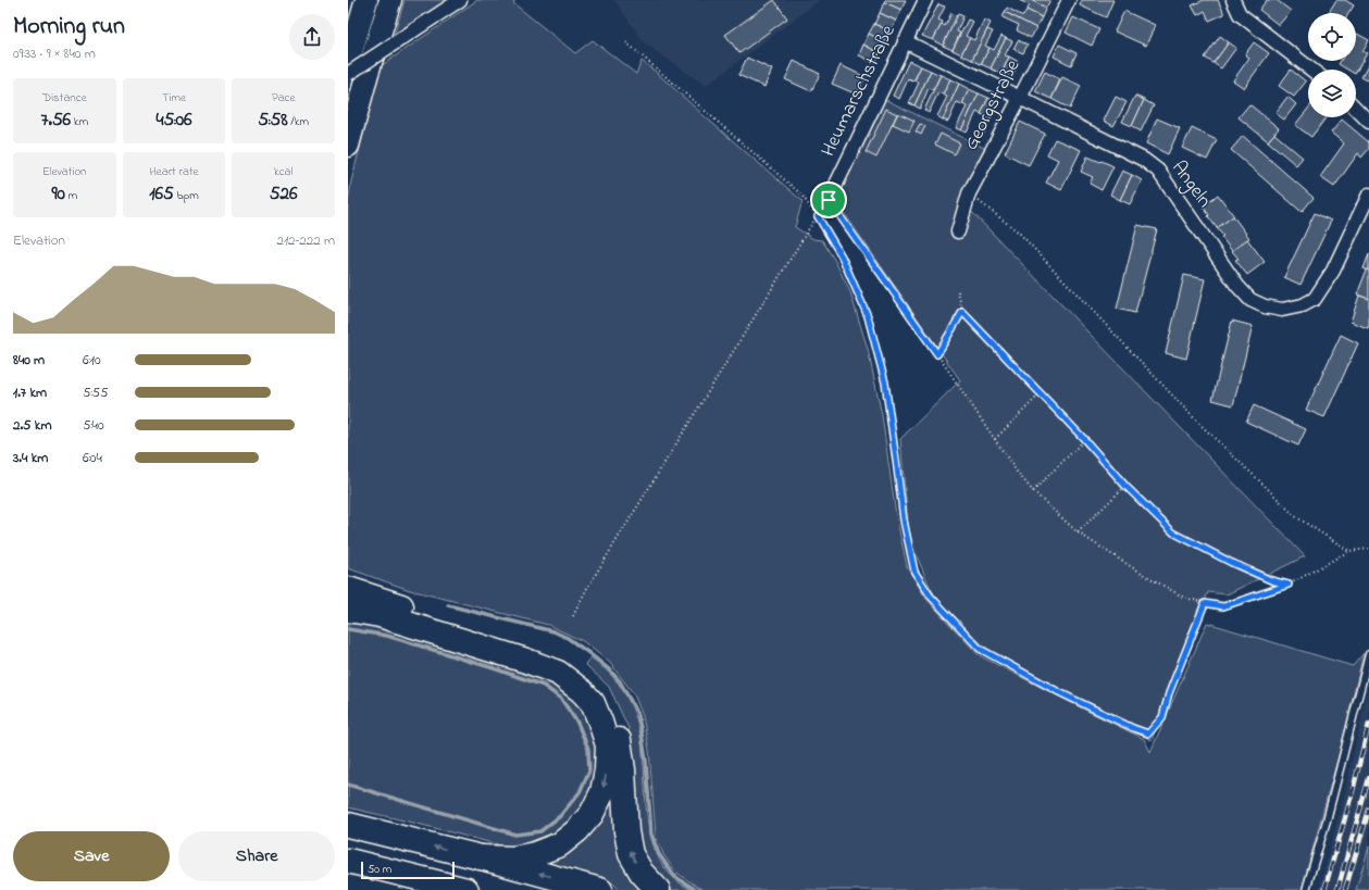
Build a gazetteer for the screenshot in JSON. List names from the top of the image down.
{
  "streets": {
    "street": ["Heumarschstraße", "Georgstraße", "Angeln"]
  },
  "crossings": [
    ["Heumarschstraße", "Angeln"],
    ["Georgstraße", "Angeln"]
  ],
  "scale_bar": "50 m",
  "page": {
    "heading": ["Morning run", "09:33 · 9 × 840 m"],
    "stats": [
      ["Distance", "7.56 km"],
      ["Time", "45:06"],
      ["Pace", "5:58 /km"],
      ["Elevation", "90 m"],
      ["Heart rate", "165 bpm"],
      ["kcal", "526"]
    ],
    "chart": ["Elevation", "212–222 m"],
    "list": [
      {
        "name": "840 m",
        "note": "6:10"
      },
      {
        "name": "1.7 km",
        "note": "5:55"
      },
      {
        "name": "2.5 km",
        "note": "5:40"
      },
      {
        "name": "3.4 km",
        "note": "6:04"
      }
    ],
    "buttons": ["Save", "Share"],
    "scale": "50 m"
  }
}
